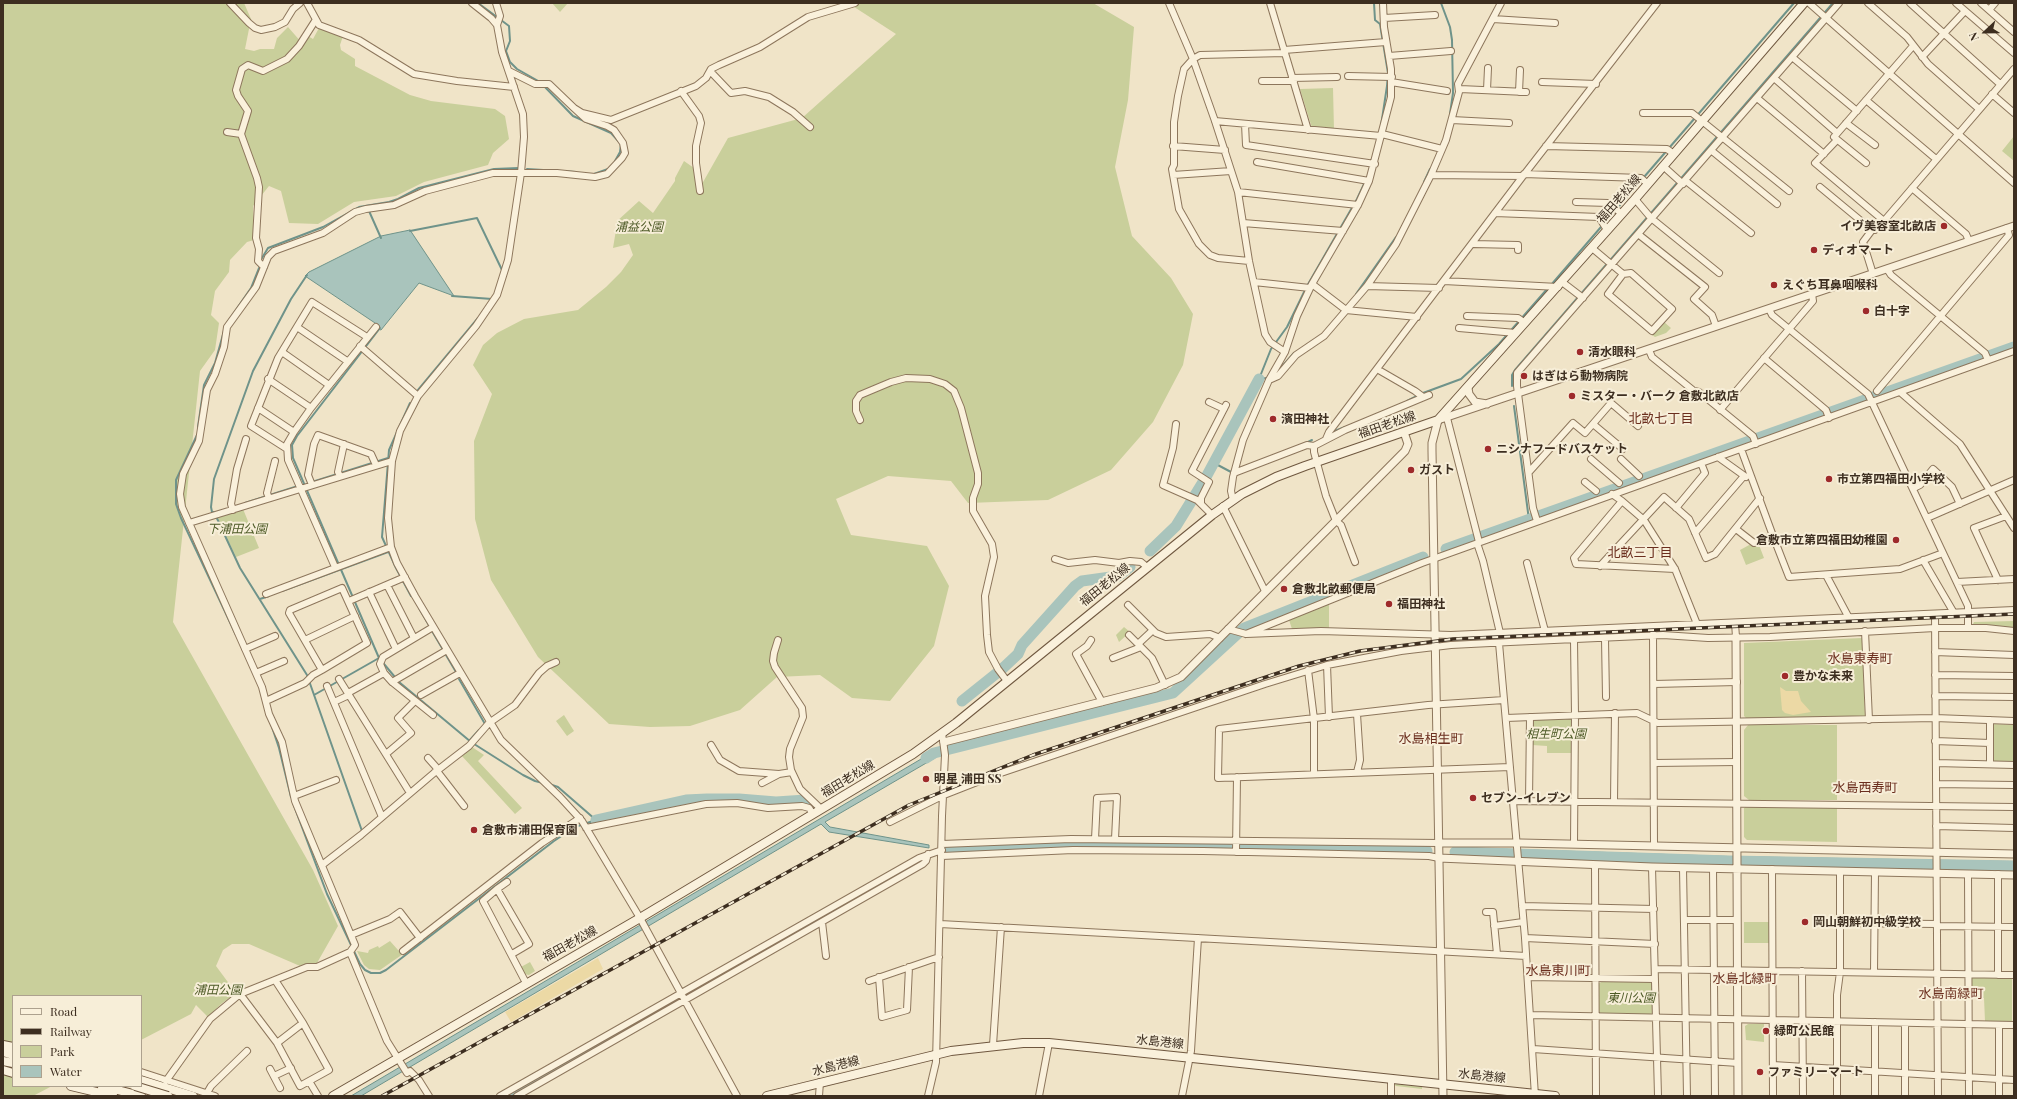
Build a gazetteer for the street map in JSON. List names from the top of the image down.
{
  "streets": {
    "main road": ["福田老松線", "水島港線"]
  },
  "districts": [
    "北畝七丁目",
    "北畝三丁目",
    "水島東寿町",
    "水島相生町",
    "水島西寿町",
    "水島東川町",
    "水島北緑町",
    "水島南緑町"
  ],
  "parks": [
    "浦益公園",
    "下浦田公園",
    "相生町公園",
    "浦田公園",
    "東川公園"
  ],
  "places": [
    "イヴ美容室北畝店",
    "ディオマート",
    "えぐち耳鼻咽喉科",
    "白十字",
    "清水眼科",
    "はぎはら動物病院",
    "ミスター・バーク 倉敷北畝店",
    "濱田神社",
    "ニシナフードバスケット",
    "ガスト",
    "市立第四福田小学校",
    "倉敷市立第四福田幼稚園",
    "倉敷北畝郵便局",
    "福田神社",
    "豊かな未来",
    "明星 浦田 SS",
    "セブン-イレブン",
    "倉敷市浦田保育園",
    "岡山朝鮮初中級学校",
    "緑町公民館",
    "ファミリーマート"
  ],
  "legend": [
    "Road",
    "Railway",
    "Park",
    "Water"
  ],
  "north": "left"
}
